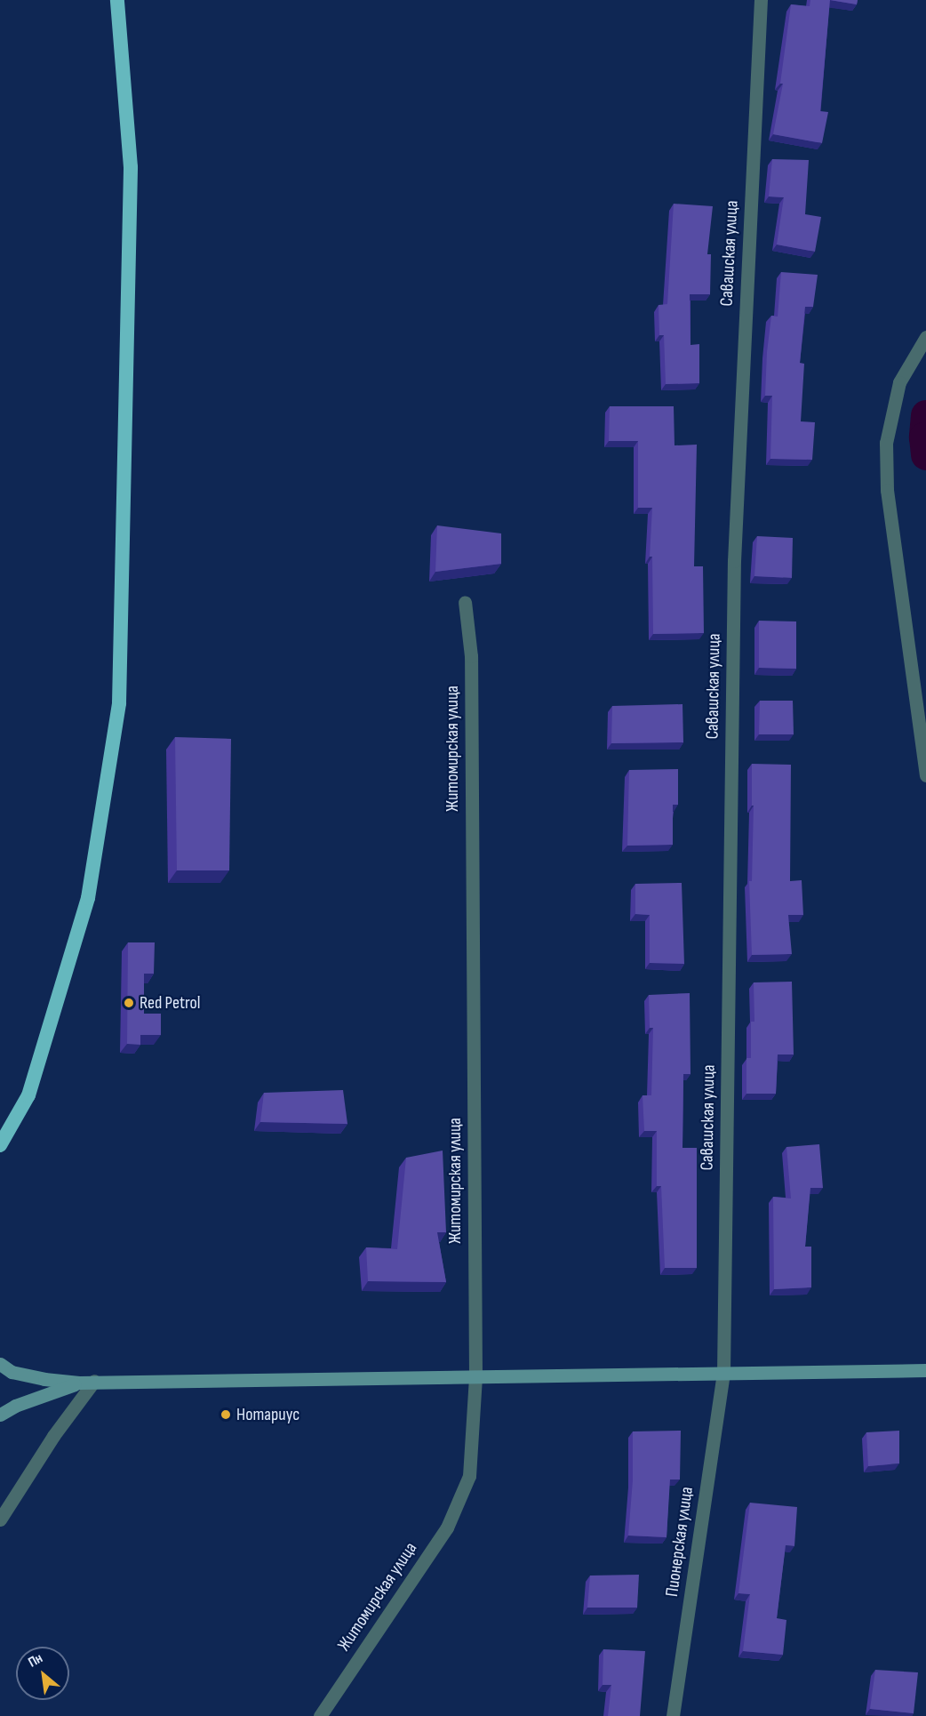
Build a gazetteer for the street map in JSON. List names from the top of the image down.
{
  "streets": {
    "street": ["Савашская улица", "Житомирская улица", "Пионерская улица"]
  },
  "crossings": [
    ["Савашская улица", "Пионерская улица"]
  ],
  "places": ["Red Petrol", "Нотариус"],
  "north": "top left"
}
